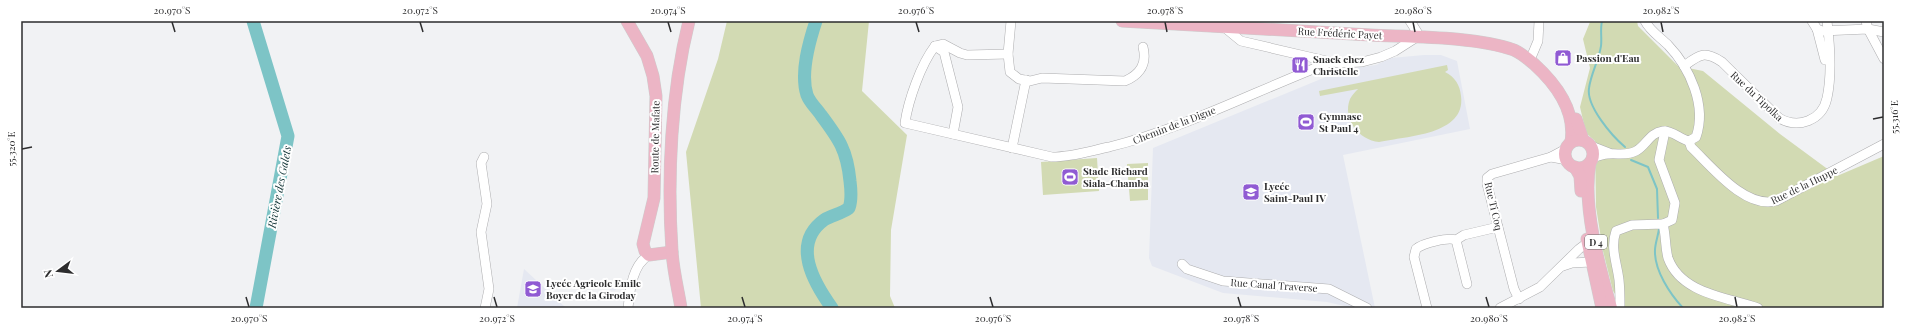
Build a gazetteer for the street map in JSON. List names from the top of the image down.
{
  "streets": {
    "main road": ["Rue Frédéric Payet", "Route de Mafate", "D 4"],
    "street": [
      "Rue du Tipolka",
      "Chemin de la Digue",
      "Rue de la Huppe",
      "Rue Ti Coq",
      "Rue Canal Traverse"
    ]
  },
  "crossings": [
    ["Rue Frédéric Payet", "Chemin de la Digue"],
    ["Rue Frédéric Payet", "D 4"],
    ["Rue Ti Coq", "D 4"]
  ],
  "water": ["Rivière des Galets"],
  "places": {
    "shop": ["Passion d'Eau"],
    "restaurant": ["Snack chez Christelle"],
    "sports": ["Gymnase St Paul 4", "Stade Richard Siala-Chamba"],
    "school or university": ["Lycée Saint-Paul IV", "Lycée Agricole Emile Boyer de la Giroday"]
  },
  "north": "left",
  "coordinates": [
    "20.970°S",
    "20.972°S",
    "20.974°S",
    "20.976°S",
    "20.978°S",
    "20.980°S",
    "20.982°S",
    "55.316°E",
    "55.320°E"
  ]
}
